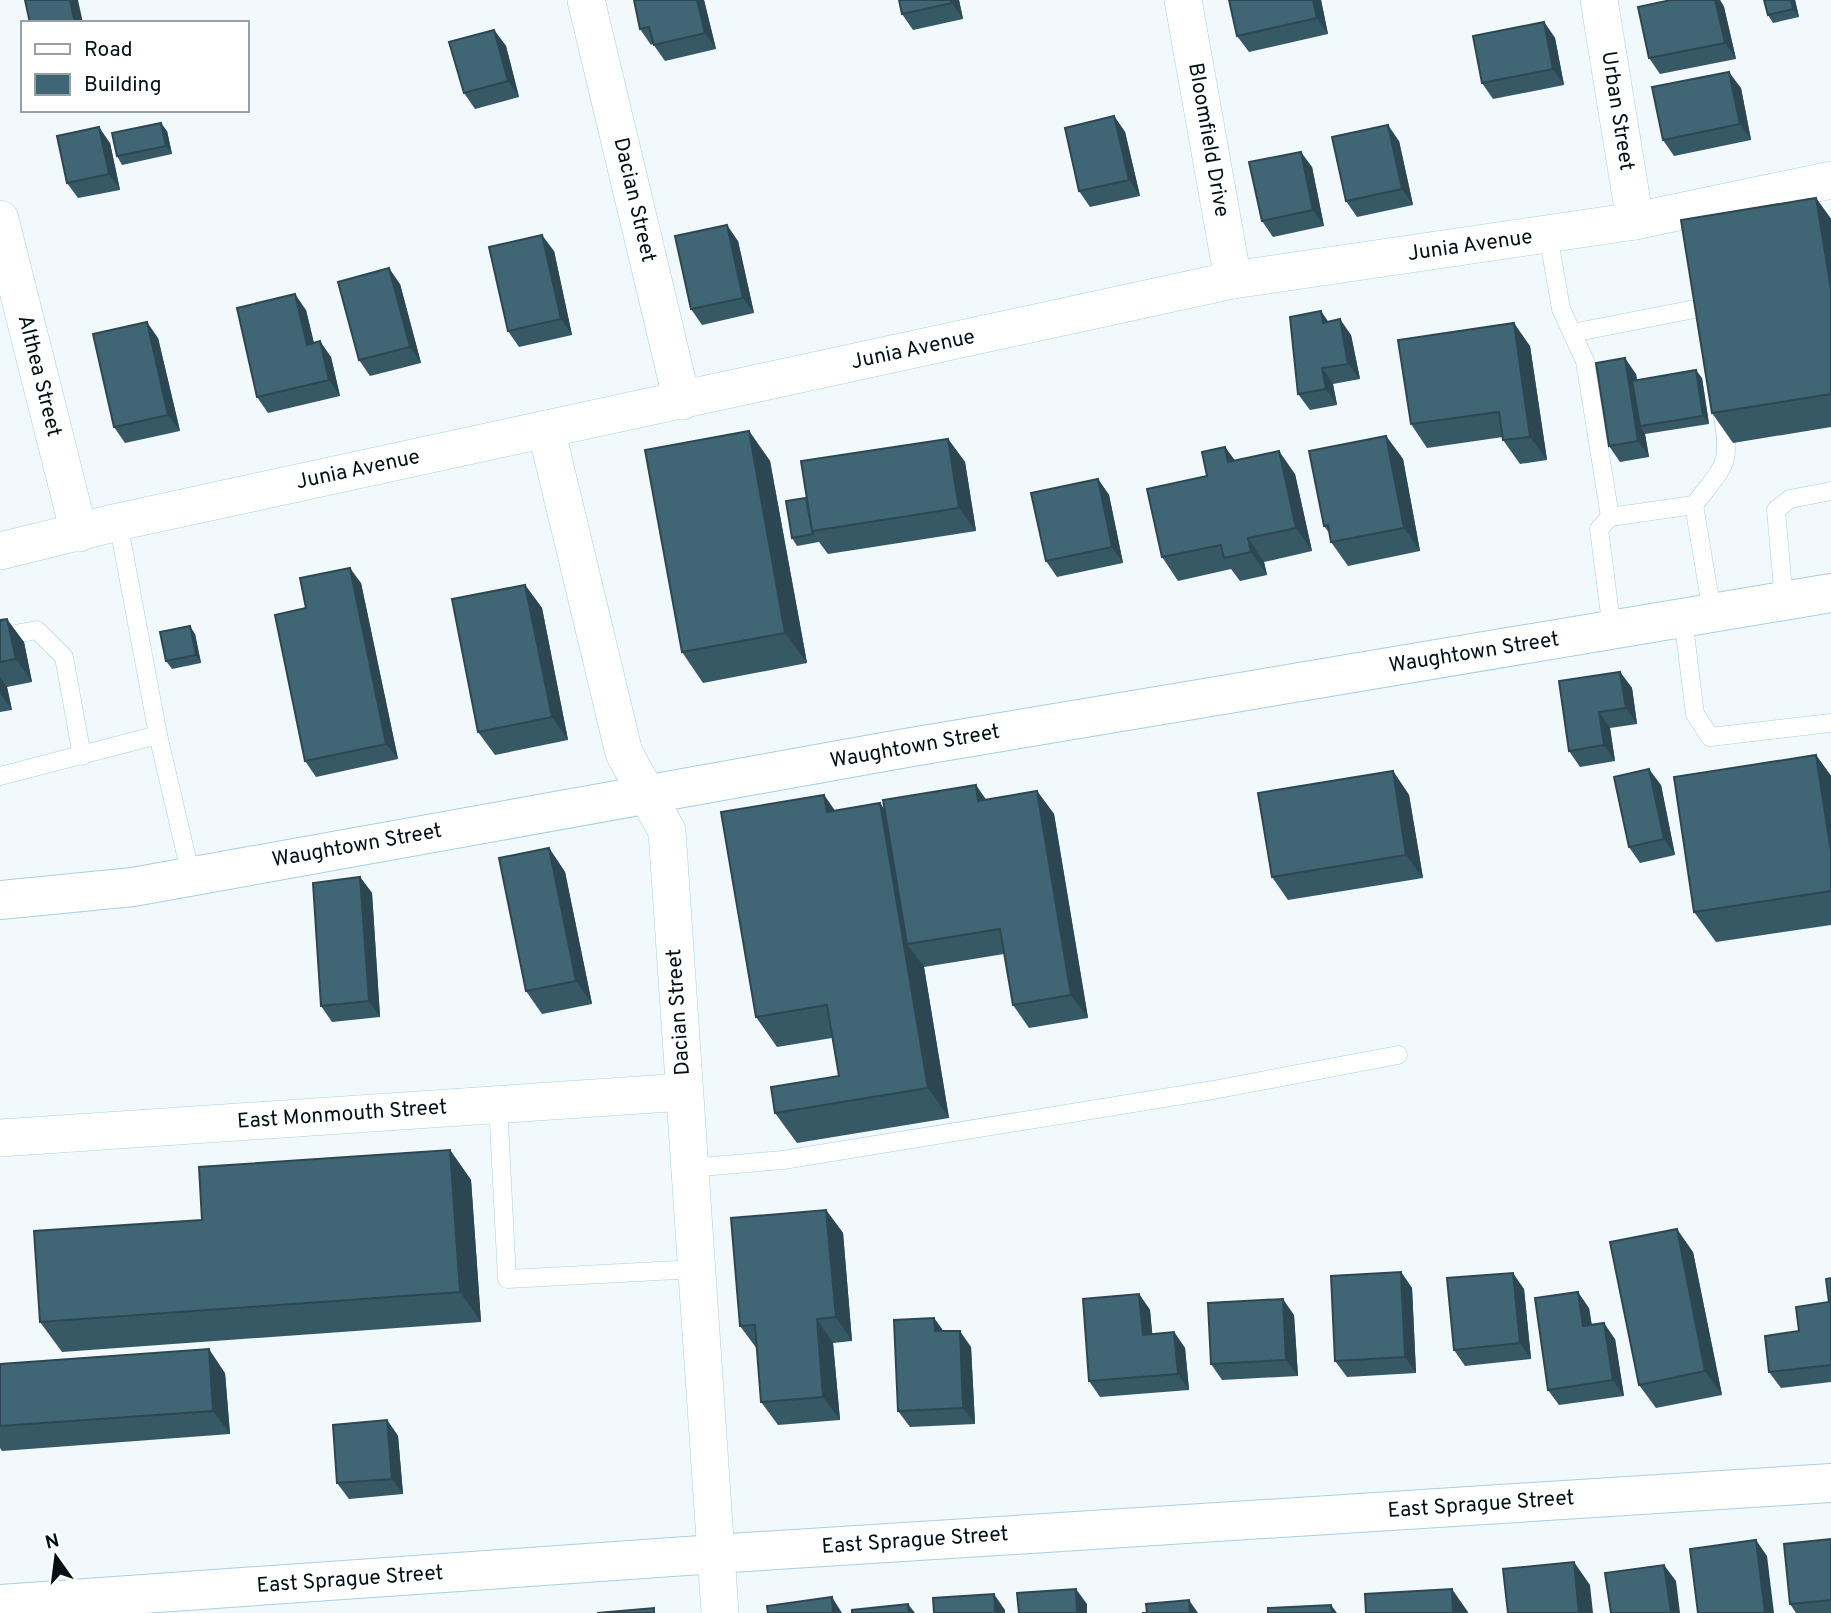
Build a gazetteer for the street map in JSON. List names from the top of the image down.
{
  "streets": {
    "main road": ["Waughtown Street", "East Sprague Street"],
    "street": [
      "Urban Street",
      "Bloomfield Drive",
      "Dacian Street",
      "Junia Avenue",
      "Althea Street",
      "East Monmouth Street"
    ]
  },
  "crossings": [
    ["Urban Street", "Junia Avenue"],
    ["Bloomfield Drive", "Junia Avenue"],
    ["Dacian Street", "Junia Avenue"],
    ["Dacian Street", "Waughtown Street"],
    ["Dacian Street", "East Monmouth Street"],
    ["Dacian Street", "East Sprague Street"],
    ["Junia Avenue", "Althea Street"]
  ],
  "legend": ["Road", "Building"],
  "north": "top"
}
